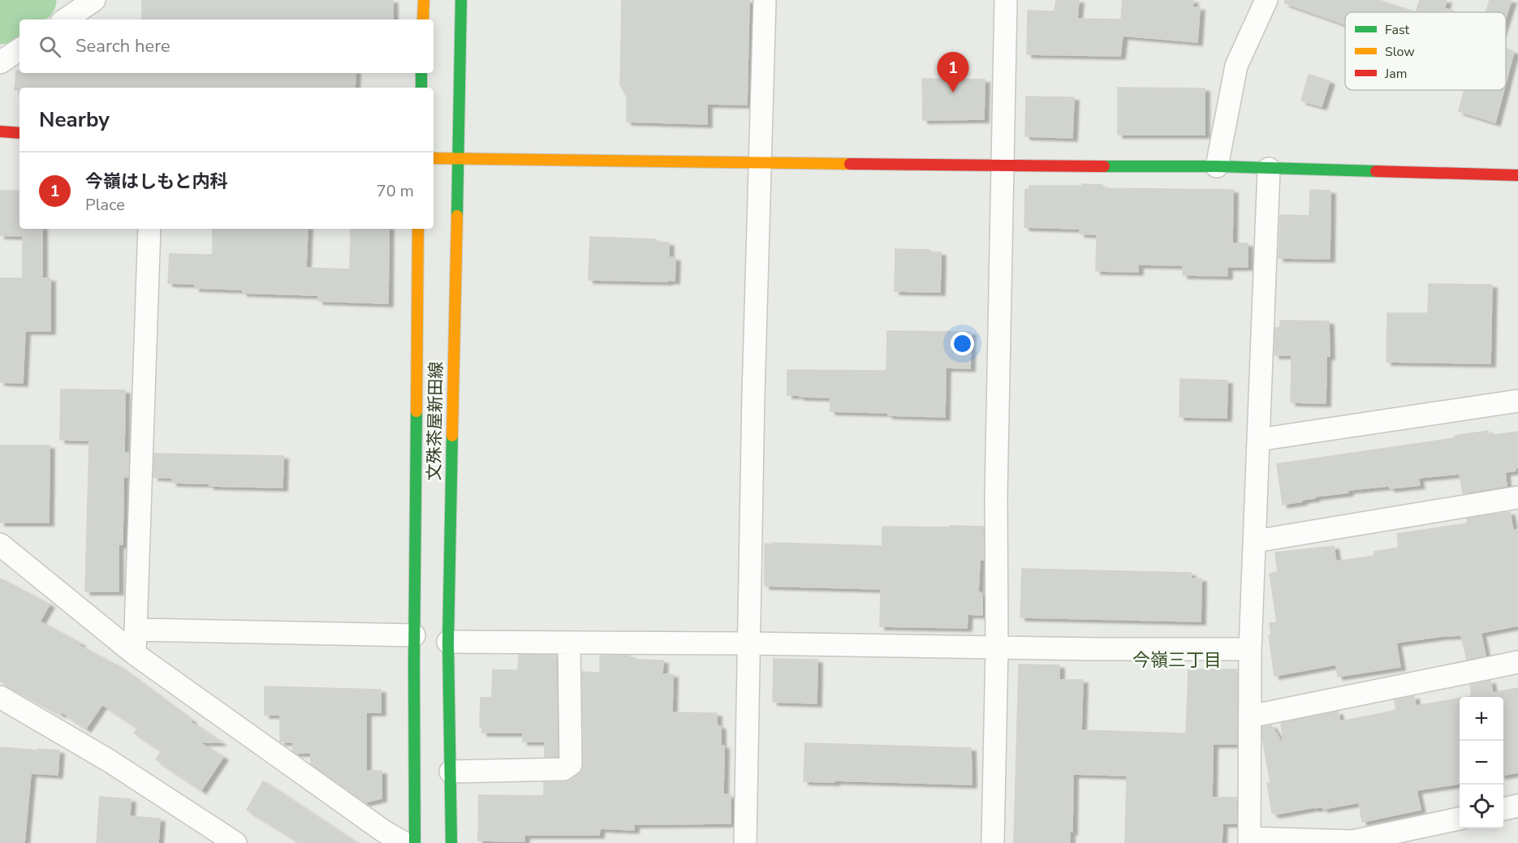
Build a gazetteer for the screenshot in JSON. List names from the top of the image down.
{
  "streets": {
    "main road": ["文殊茶屋新田線"]
  },
  "districts": ["今嶺三丁目"],
  "legend": ["Fast", "Slow", "Jam"],
  "page": {
    "search": "Search here",
    "pins": "1",
    "heading": "Nearby",
    "list": [
      {
        "mark": "1",
        "name": "今嶺はしもと内科",
        "note": "Place",
        "value": "70 m"
      }
    ],
    "map_buttons": ["+", "−"]
  }
}
